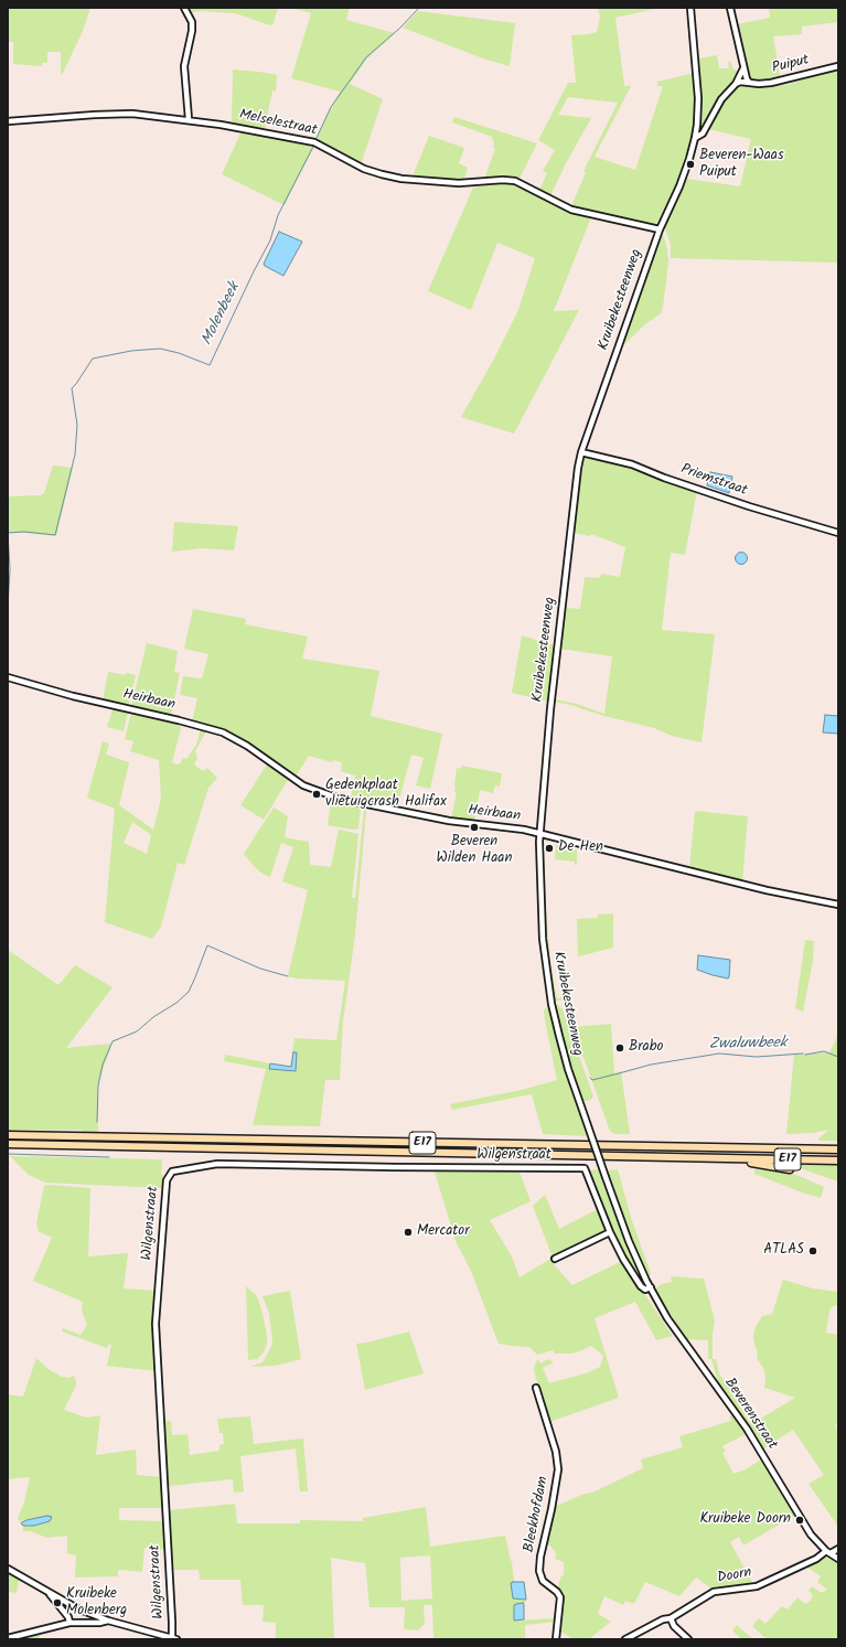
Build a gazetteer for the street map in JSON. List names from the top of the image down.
{
  "streets": {
    "highway": ["E17"],
    "street": [
      "Puiput",
      "Melselestraat",
      "Kruibekesteenweg",
      "Priemstraat",
      "Heirbaan",
      "Wilgenstraat",
      "Beverenstraat",
      "Bleekhofdam",
      "Doorn"
    ]
  },
  "crossings": [
    ["Melselestraat", "Kruibekesteenweg"],
    ["Kruibekesteenweg", "Priemstraat"],
    ["Kruibekesteenweg", "Heirbaan"],
    ["Kruibekesteenweg", "Beverenstraat"],
    ["Wilgenstraat", "Beverenstraat"],
    ["Beverenstraat", "Doorn"]
  ],
  "water": ["Molenbeek", "Zwaluwbeek"],
  "places": [
    "Beveren-Waas Puiput",
    "Gedenkplaat vlietuigcrash Halifax",
    "Beveren Wilden Haan",
    "De Hen",
    "Brabo",
    "Mercator",
    "ATLAS",
    "Kruibeke Doorn",
    "Kruibeke Molenberg"
  ]
}
